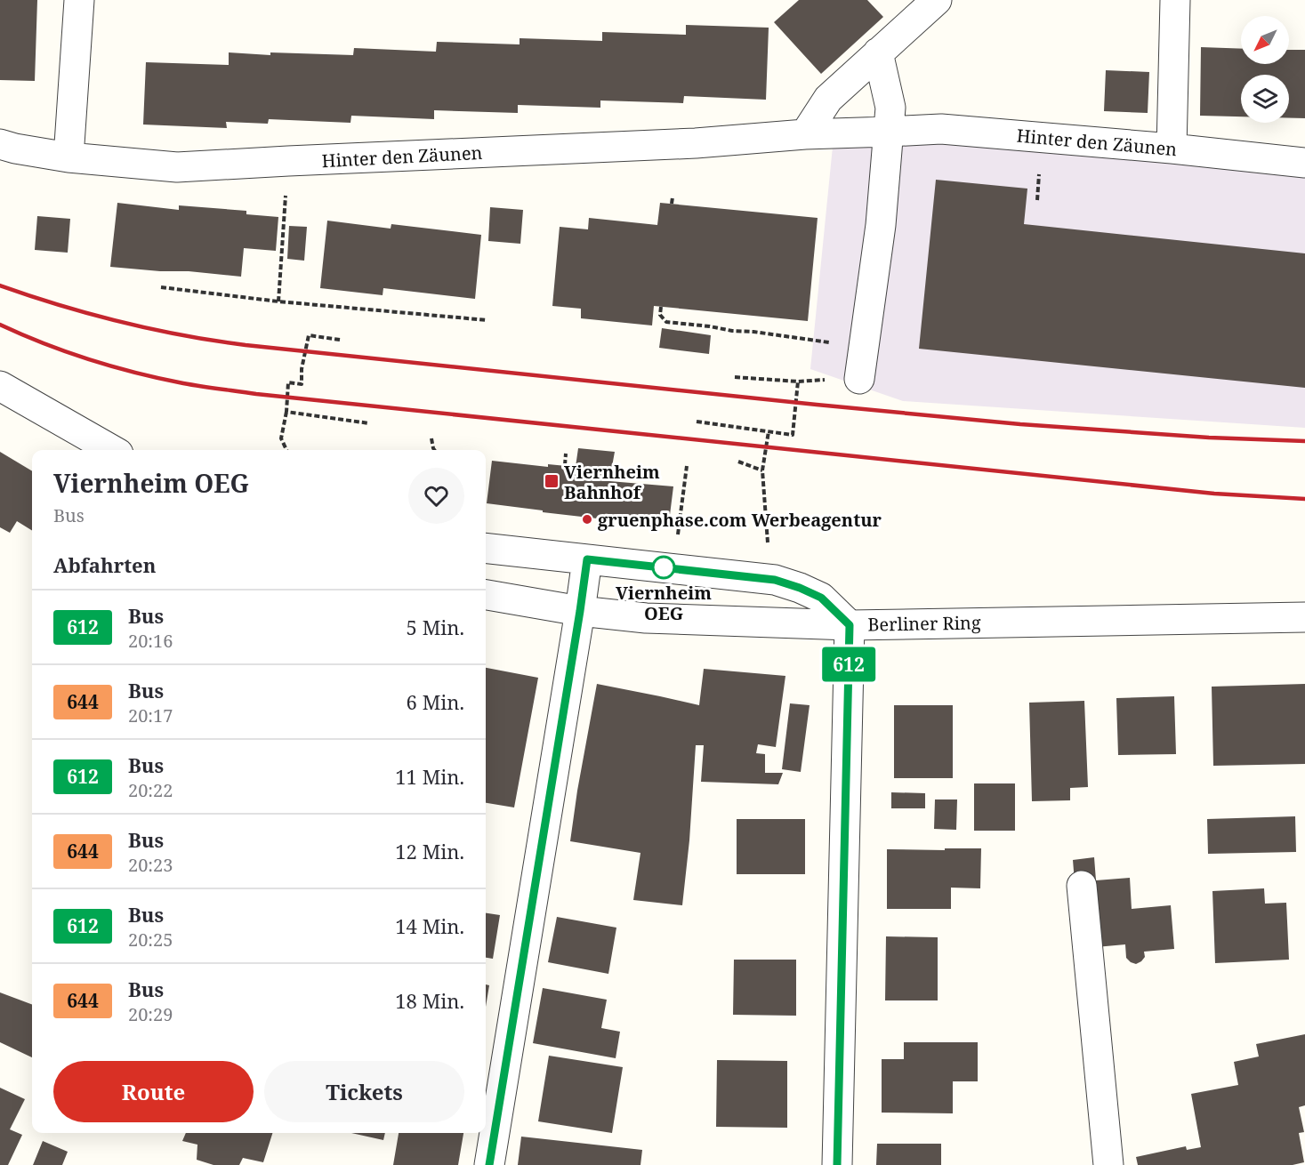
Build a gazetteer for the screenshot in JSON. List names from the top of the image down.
{
  "streets": {
    "street": ["Hinter den Zäunen", "Berliner Ring"]
  },
  "places": {
    "transit": ["Viernheim Bahnhof"],
    "other": ["gruenphase.com Werbeagentur", "Viernheim OEG"]
  },
  "lines": ["bus line 612"],
  "north": "bottom left",
  "page": {
    "on_map": "612",
    "heading": [
      ["Viernheim OEG", "Bus"],
      "Abfahrten"
    ],
    "list": [
      {
        "mark": "612",
        "name": "Bus",
        "note": "20:16",
        "value": "5 Min."
      },
      {
        "mark": "644",
        "name": "Bus",
        "note": "20:17",
        "value": "6 Min."
      },
      {
        "mark": "612",
        "name": "Bus",
        "note": "20:22",
        "value": "11 Min."
      },
      {
        "mark": "644",
        "name": "Bus",
        "note": "20:23",
        "value": "12 Min."
      },
      {
        "mark": "612",
        "name": "Bus",
        "note": "20:25",
        "value": "14 Min."
      },
      {
        "mark": "644",
        "name": "Bus",
        "note": "20:29",
        "value": "18 Min."
      }
    ],
    "buttons": ["Route", "Tickets"]
  }
}
